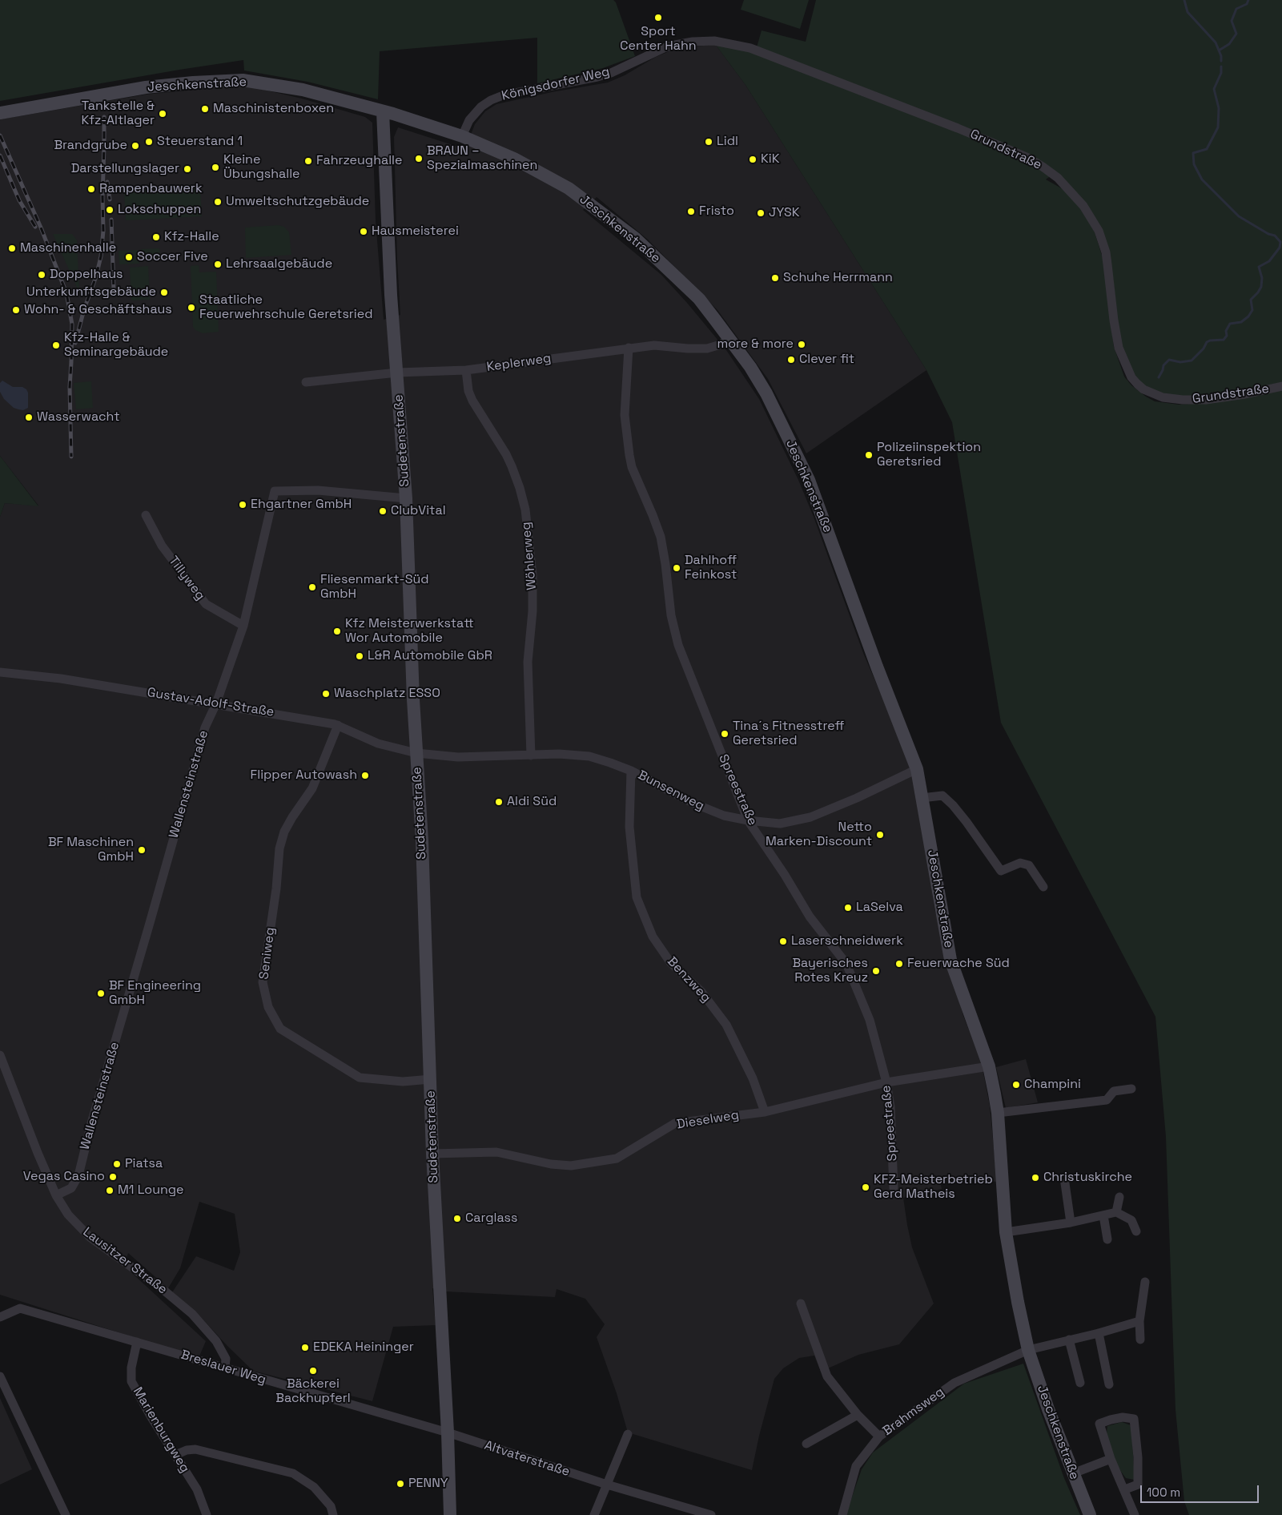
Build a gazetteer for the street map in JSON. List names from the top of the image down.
{
  "streets": {
    "street": [
      "Königsdorfer Weg",
      "Jeschkenstraße",
      "Grundstraße",
      "Keplerweg",
      "Sudetenstraße",
      "Wöhlerweg",
      "Tillyweg",
      "Gustav-Adolf-Straße",
      "Wallensteinstraße",
      "Spreestraße",
      "Bunsenweg",
      "Seniweg",
      "Benzweg",
      "Dieselweg",
      "Lausitzer Straße",
      "Breslauer Weg",
      "Brahmsweg",
      "Marienburgweg",
      "Altvaterstraße"
    ]
  },
  "crossings": [
    ["Königsdorfer Weg", "Jeschkenstraße"],
    ["Königsdorfer Weg", "Grundstraße"],
    ["Jeschkenstraße", "Keplerweg"],
    ["Jeschkenstraße", "Sudetenstraße"],
    ["Jeschkenstraße", "Bunsenweg"],
    ["Jeschkenstraße", "Dieselweg"],
    ["Jeschkenstraße", "Brahmsweg"],
    ["Keplerweg", "Sudetenstraße"],
    ["Keplerweg", "Wöhlerweg"],
    ["Keplerweg", "Spreestraße"],
    ["Sudetenstraße", "Gustav-Adolf-Straße"],
    ["Sudetenstraße", "Wallensteinstraße"],
    ["Sudetenstraße", "Bunsenweg"],
    ["Sudetenstraße", "Seniweg"],
    ["Sudetenstraße", "Dieselweg"],
    ["Sudetenstraße", "Breslauer Weg"],
    ["Sudetenstraße", "Altvaterstraße"],
    ["Wöhlerweg", "Bunsenweg"],
    ["Tillyweg", "Wallensteinstraße"],
    ["Gustav-Adolf-Straße", "Wallensteinstraße"],
    ["Gustav-Adolf-Straße", "Bunsenweg"],
    ["Gustav-Adolf-Straße", "Seniweg"],
    ["Wallensteinstraße", "Lausitzer Straße"],
    ["Spreestraße", "Bunsenweg"],
    ["Spreestraße", "Dieselweg"],
    ["Bunsenweg", "Benzweg"],
    ["Benzweg", "Dieselweg"],
    ["Lausitzer Straße", "Breslauer Weg"],
    ["Breslauer Weg", "Marienburgweg"],
    ["Breslauer Weg", "Altvaterstraße"]
  ],
  "places": [
    "Sport Center Hahn",
    "Maschinistenboxen",
    "Tankstelle & Kfz-Altlager",
    "Steuerstand 1",
    "Lidl",
    "Brandgrube",
    "BRAUN – Spezialmaschinen",
    "KiK",
    "Fahrzeughalle",
    "Kleine Übungshalle",
    "Darstellungslager",
    "Rampenbauwerk",
    "Umweltschutzgebäude",
    "Lokschuppen",
    "Fristo",
    "JYSK",
    "Hausmeisterei",
    "Kfz-Halle",
    "Maschinenhalle",
    "Soccer Five",
    "Lehrsaalgebäude",
    "Doppelhaus",
    "Schuhe Herrmann",
    "Unterkunftsgebäude",
    "Staatliche Feuerwehrschule Geretsried",
    "Wohn- & Geschäftshaus",
    "more & more",
    "Kfz-Halle & Seminargebäude",
    "Clever fit",
    "Wasserwacht",
    "Polizeiinspektion Geretsried",
    "Ehgartner GmbH",
    "ClubVital",
    "Dahlhoff Feinkost",
    "Fliesenmarkt-Süd GmbH",
    "Kfz Meisterwerkstatt Wor Automobile",
    "L&R Automobile GbR",
    "Waschplatz ESSO",
    "Tina´s Fitnesstreff Geretsried",
    "Flipper Autowash",
    "Aldi Süd",
    "Netto Marken-Discount",
    "BF Maschinen GmbH",
    "LaSelva",
    "Laserschneidwerk",
    "Feuerwache Süd",
    "Bayerisches Rotes Kreuz",
    "BF Engineering GmbH",
    "Champini",
    "Piatsa",
    "Vegas Casino",
    "Christuskirche",
    "KFZ-Meisterbetrieb Gerd Matheis",
    "M1 Lounge",
    "Carglass",
    "EDEKA Heininger",
    "Bäckerei Backhupferl",
    "PENNY"
  ],
  "scale_bar": "100 m"
}
